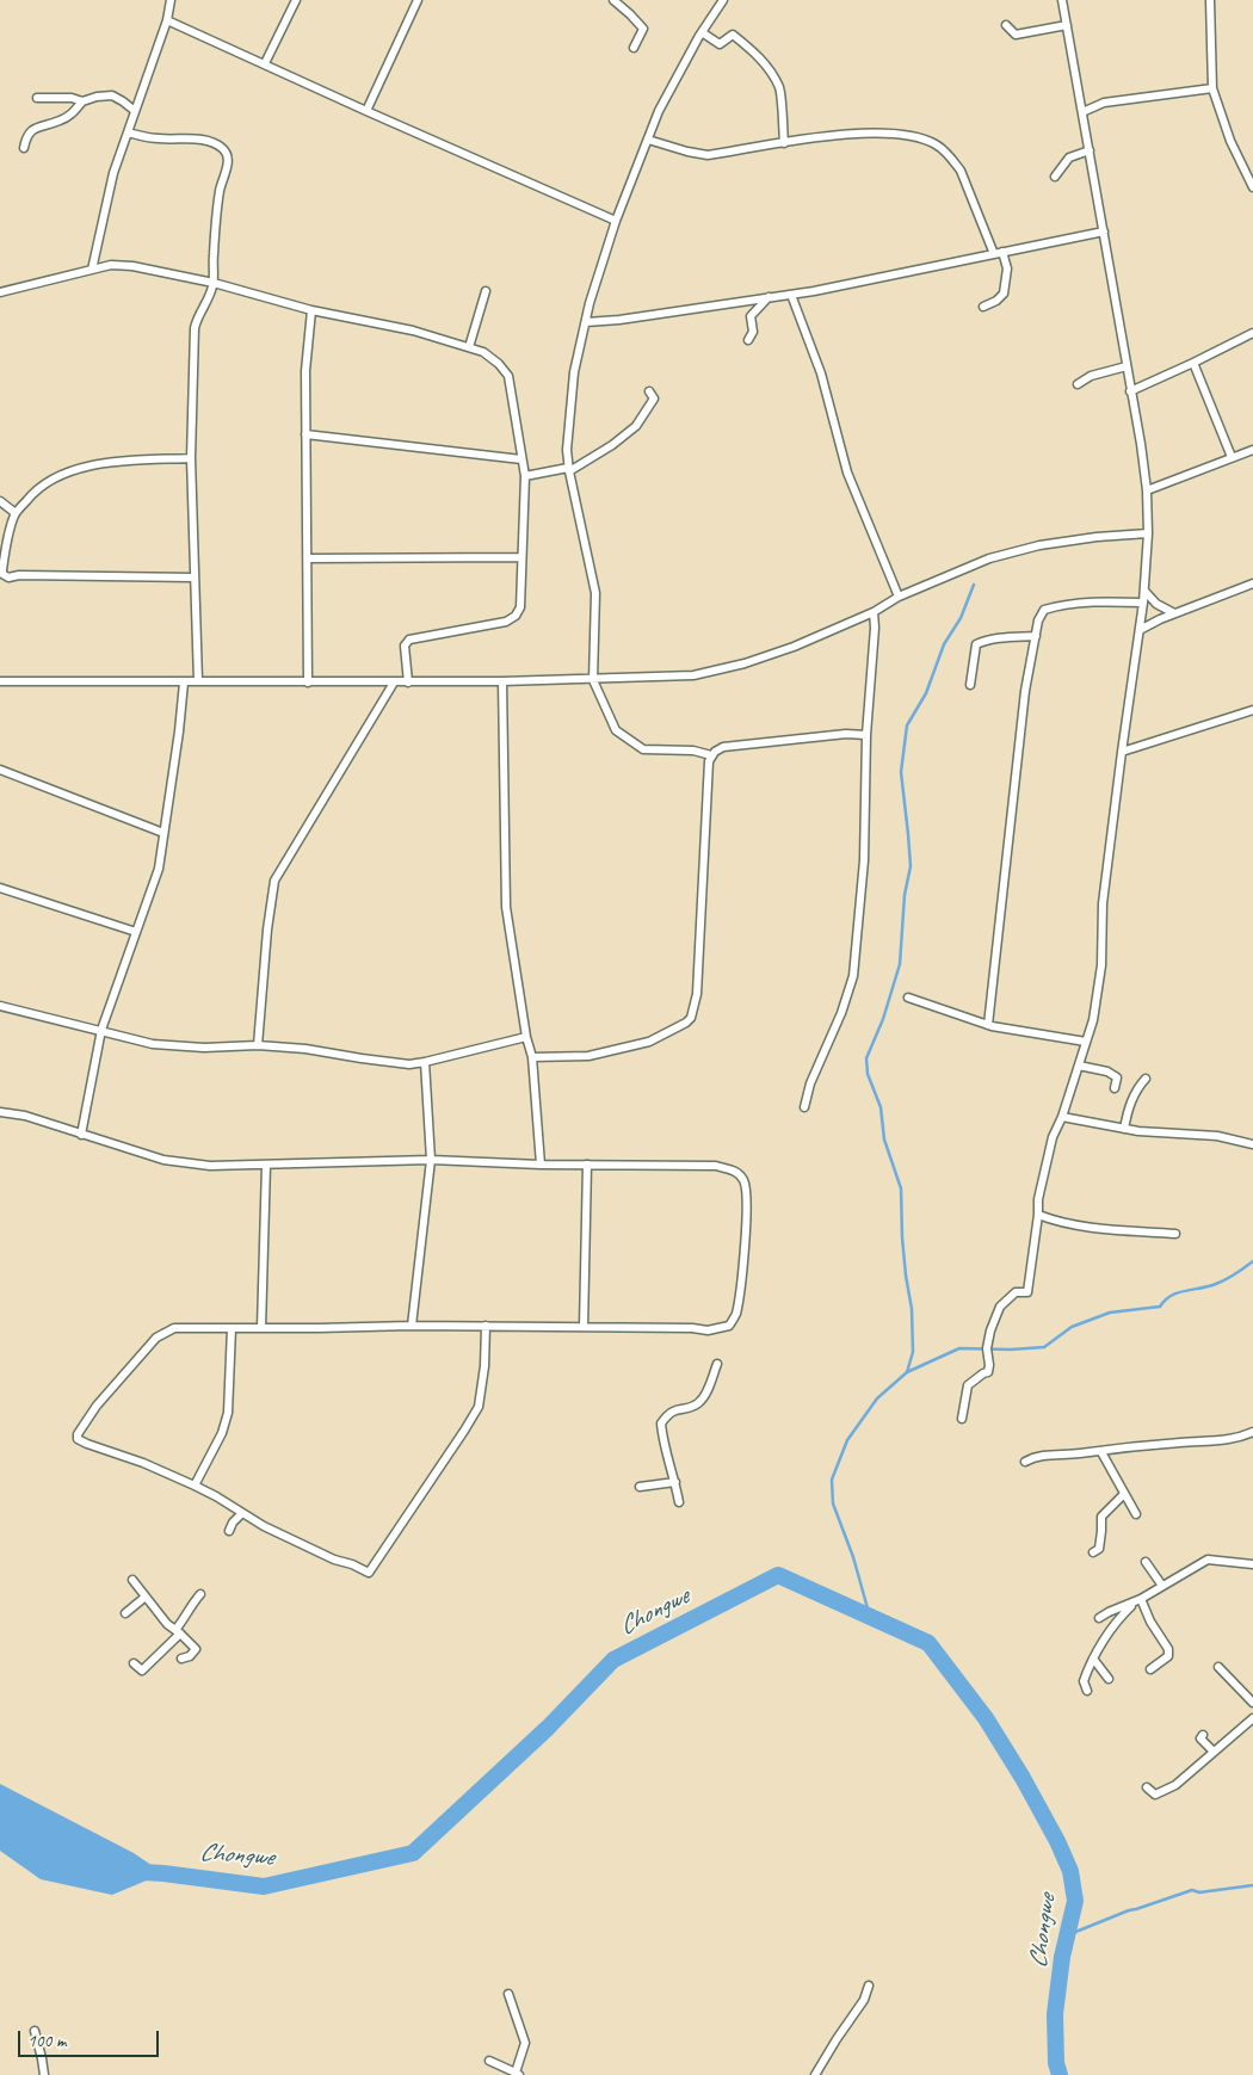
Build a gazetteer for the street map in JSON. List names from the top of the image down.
{
  "water": ["Chongwe"],
  "scale_bar": "100 m"
}
